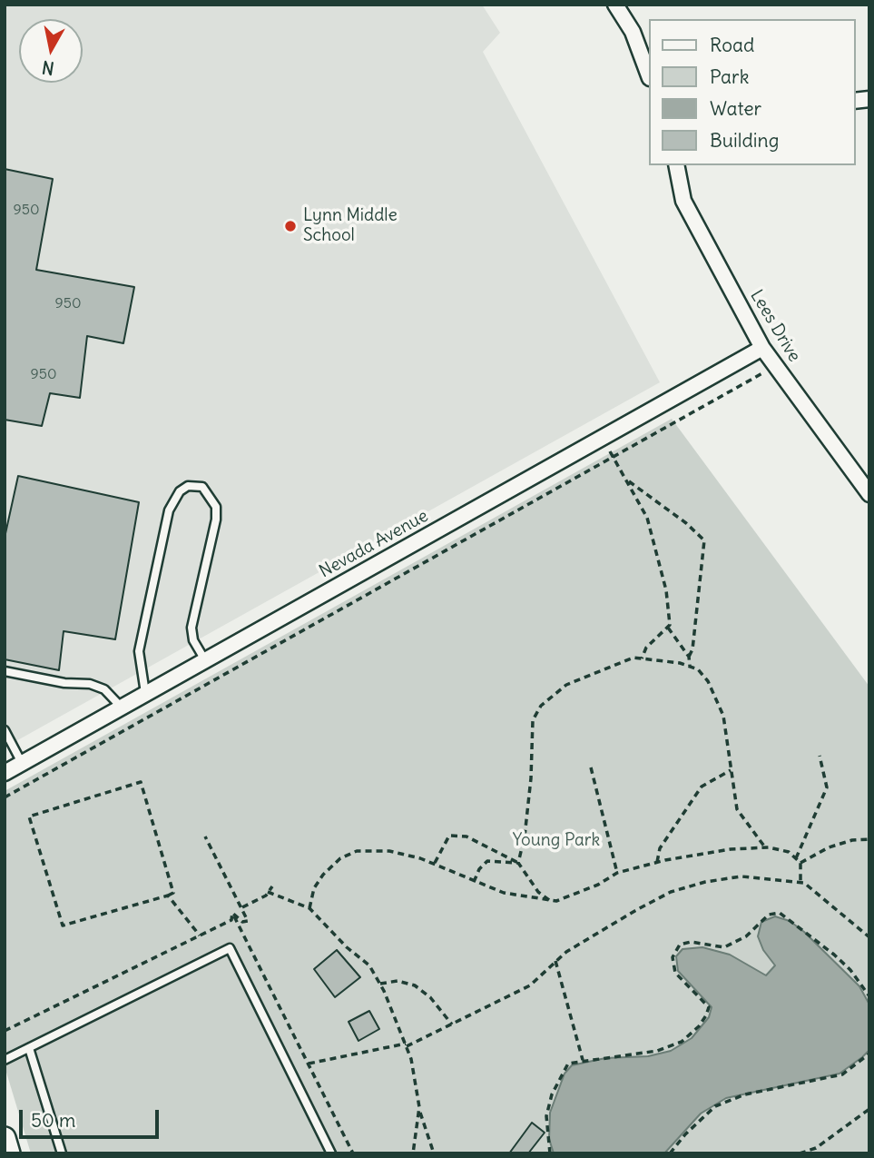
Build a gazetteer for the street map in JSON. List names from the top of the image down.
{
  "streets": {
    "street": ["Lees Drive", "Nevada Avenue"]
  },
  "crossings": [
    ["Lees Drive", "Nevada Avenue"]
  ],
  "parks": ["Young Park"],
  "places": ["Lynn Middle School"],
  "house_numbers": ["950", "950", "950"],
  "legend": [
    "Road",
    "Park",
    "Water",
    "Building"
  ],
  "scale_bar": "50 m",
  "north": "bottom"
}
